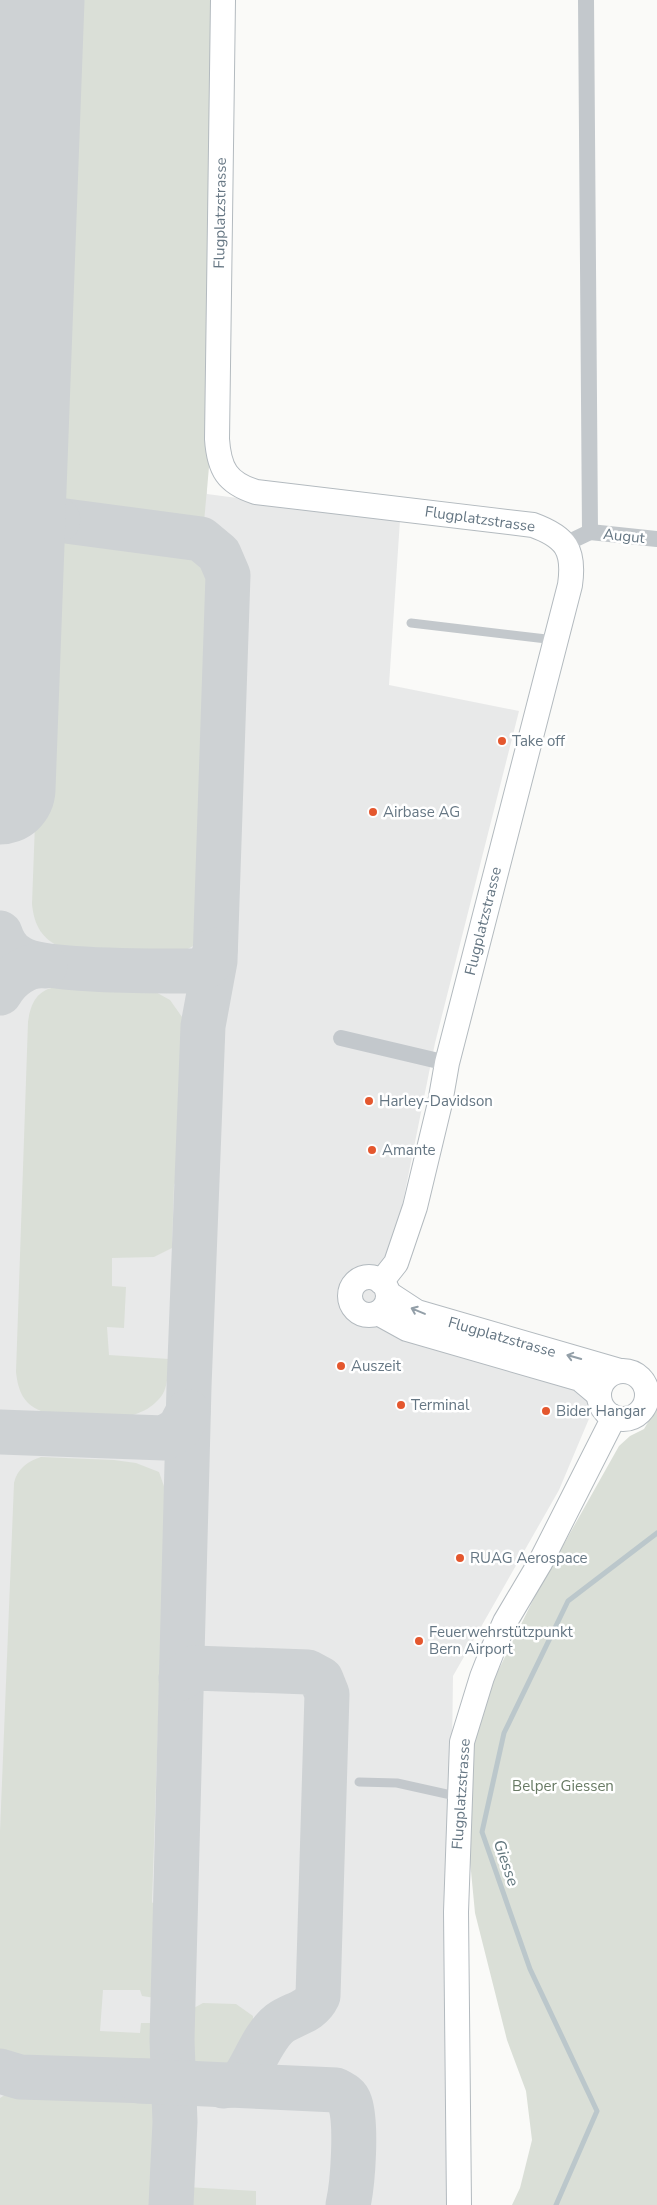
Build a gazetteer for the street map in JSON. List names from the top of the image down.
{
  "streets": {
    "street": ["Flugplatzstrasse", "Augut"]
  },
  "water": ["Giesse"],
  "parks": ["Belper Giessen"],
  "places": [
    "Take off",
    "Airbase AG",
    "Harley-Davidson",
    "Amante",
    "Auszeit",
    "Terminal",
    "Bider Hangar",
    "RUAG Aerospace",
    "Feuerwehrstützpunkt Bern Airport"
  ]
}
